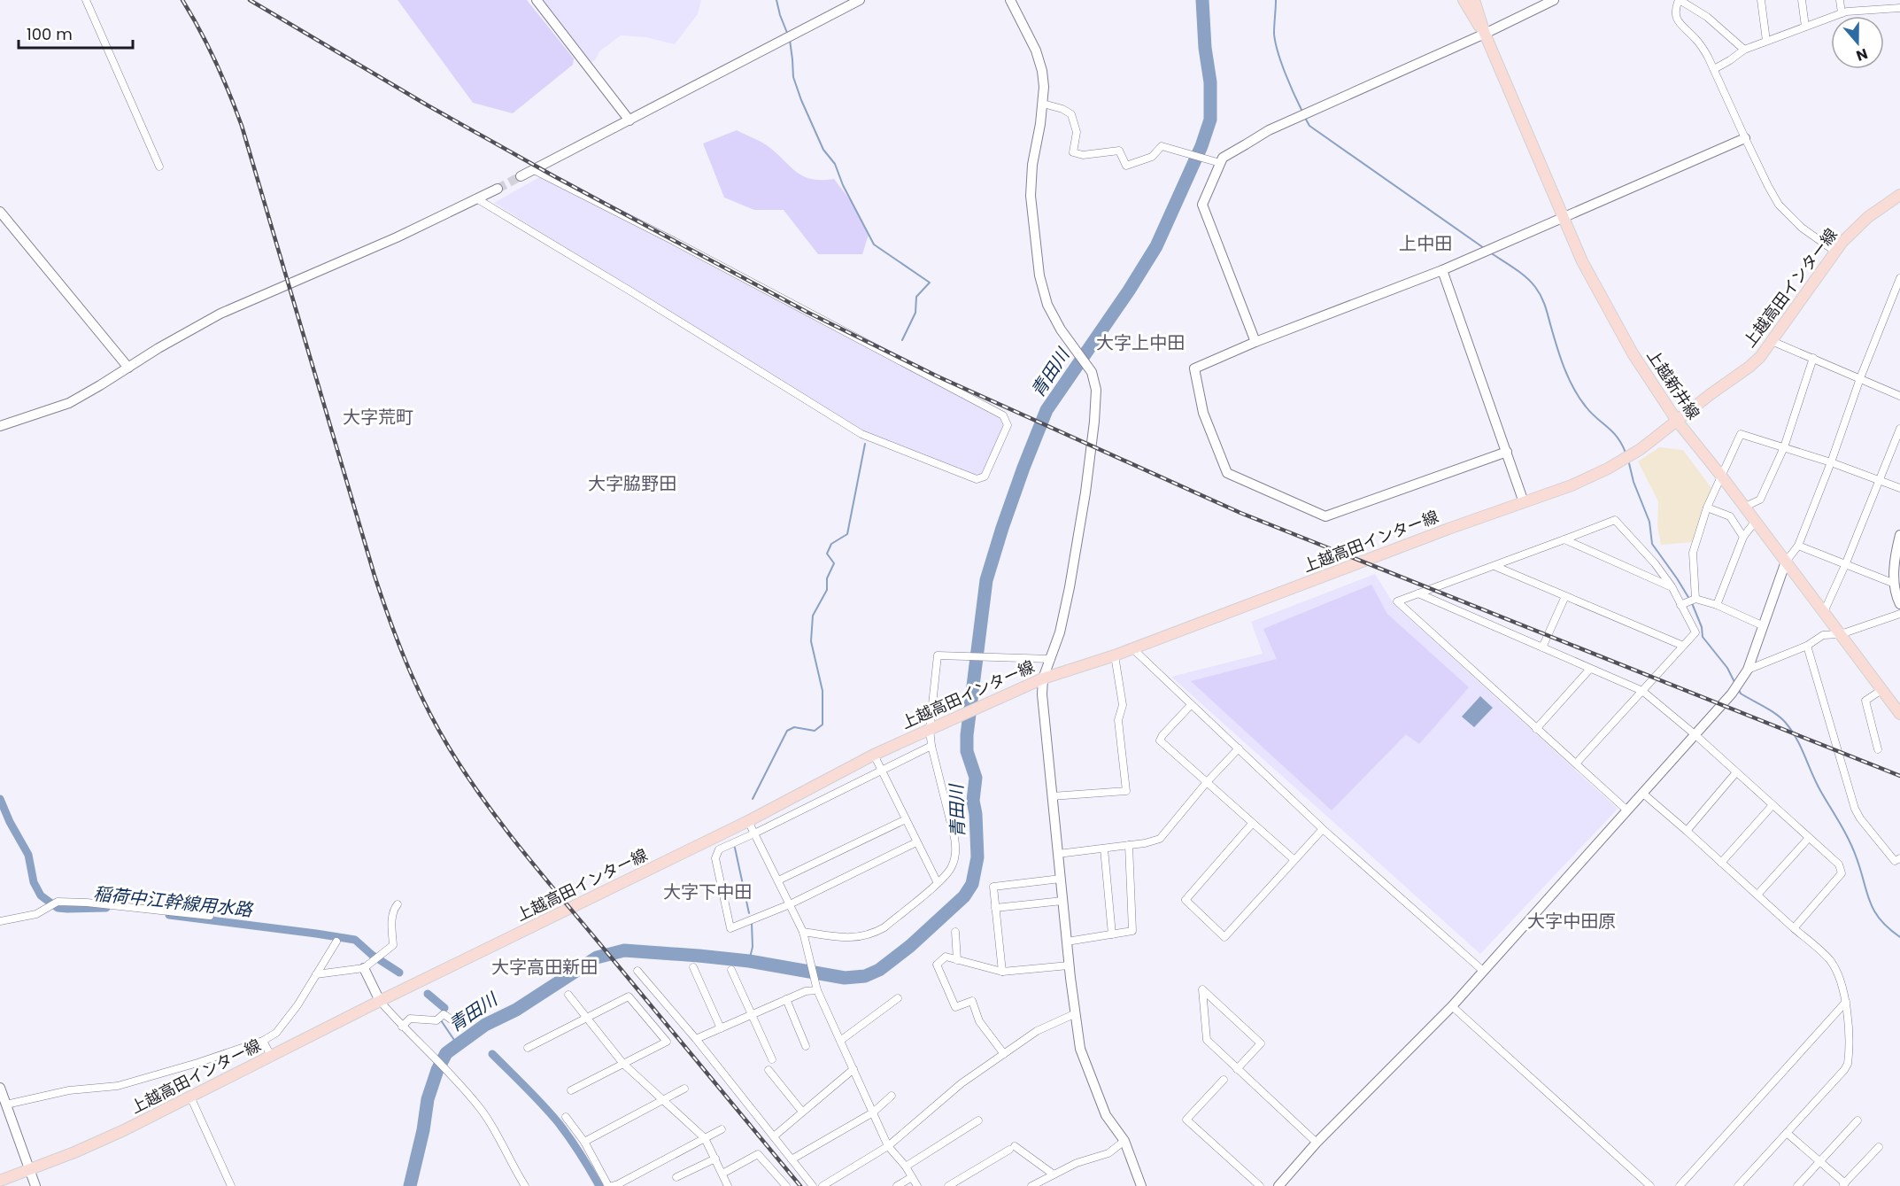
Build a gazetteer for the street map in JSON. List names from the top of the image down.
{
  "streets": {
    "main road": ["上越高田インター線", "上越新井線"]
  },
  "crossings": [
    ["上越高田インター線", "上越新井線"]
  ],
  "districts": [
    "上中田",
    "大字上中田",
    "大字荒町",
    "大字脇野田",
    "大字下中田",
    "大字中田原",
    "大字高田新田"
  ],
  "water": ["青田川", "稲荷中江幹線用水路"],
  "scale_bar": "100 m",
  "north": "bottom"
}
